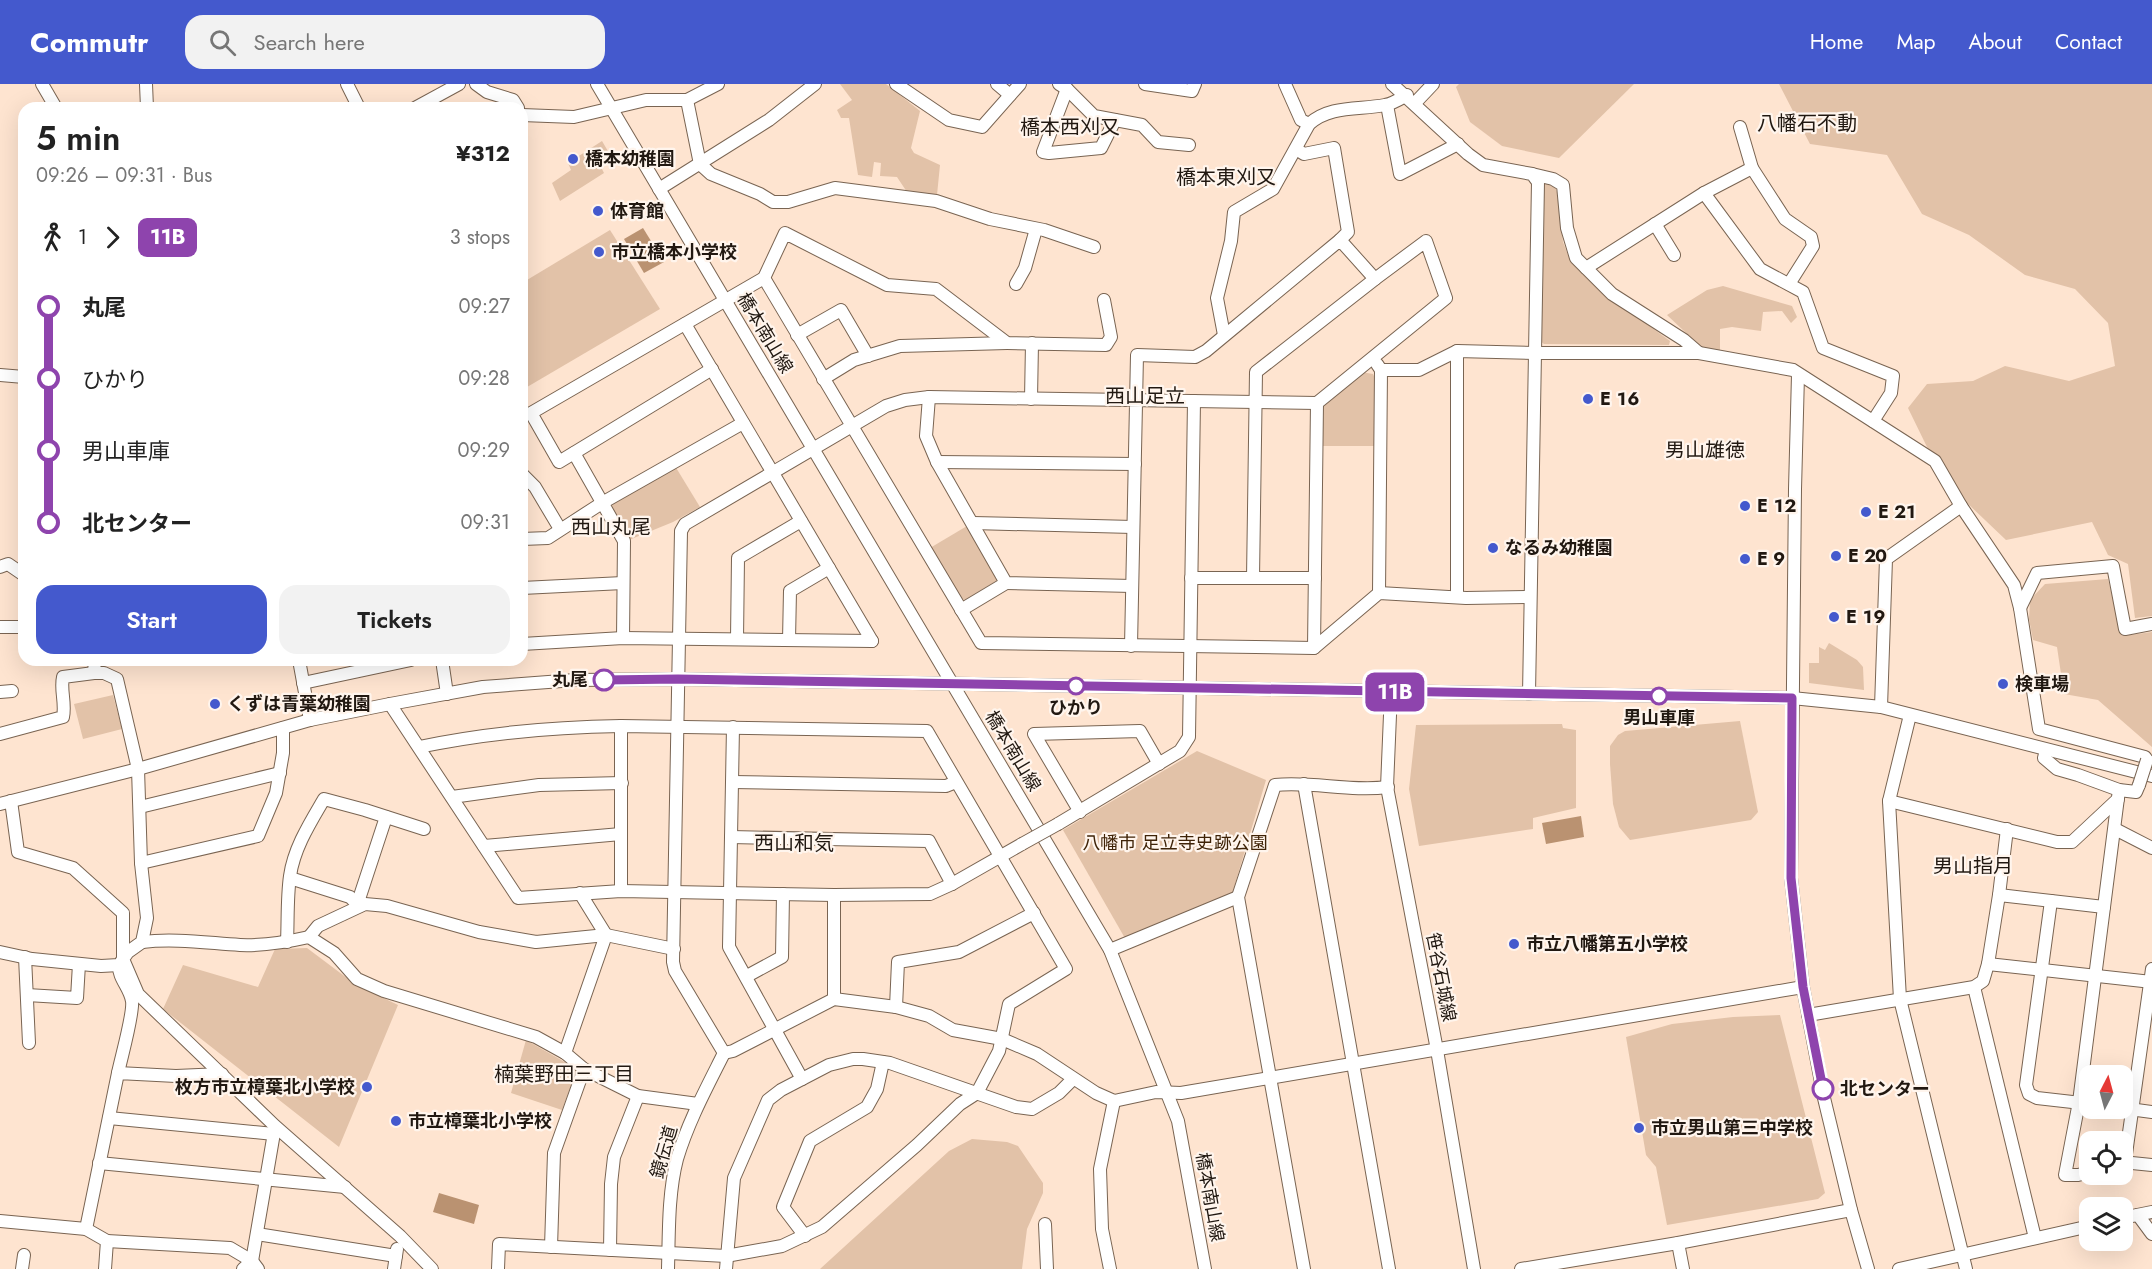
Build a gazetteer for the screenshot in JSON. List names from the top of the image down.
{
  "streets": {
    "street": ["橋本南山線", "笹谷石城線", "鏡伝道"]
  },
  "districts": [
    "八幡石不動",
    "橋本西刈又",
    "橋本東刈又",
    "西山足立",
    "男山雄徳",
    "西山丸尾",
    "西山和気",
    "男山指月",
    "楠葉野田三丁目"
  ],
  "parks": ["八幡市 足立寺史跡公園"],
  "places": [
    "橋本幼稚園",
    "体育館",
    "市立橋本小学校",
    "E １６",
    "E １２",
    "E ２１",
    "なるみ幼稚園",
    "E ２０",
    "E ９",
    "E １９",
    "丸尾",
    "検車場",
    "ひかり",
    "男山車庫",
    "くずは青葉幼稚園",
    "市立八幡第五小学校",
    "枚方市立樟葉北小学校",
    "北センター",
    "市立樟葉北小学校",
    "市立男山第三中学校"
  ],
  "lines": ["bus line 11B"],
  "north": "top",
  "page": {
    "header": "Commutr",
    "search": "Search here",
    "nav": [
      "Home",
      "Map",
      "About",
      "Contact"
    ],
    "on_map": "11B",
    "heading": ["5 min", "09:26 – 09:31 · Bus", "¥312"],
    "legs": ["1", "11B", "3 stops"],
    "list": [
      {
        "name": "丸尾",
        "value": "09:27"
      },
      {
        "name": "ひかり",
        "value": "09:28"
      },
      {
        "name": "男山車庫",
        "value": "09:29"
      },
      {
        "name": "北センター",
        "value": "09:31"
      }
    ],
    "buttons": ["Start", "Tickets"]
  }
}
